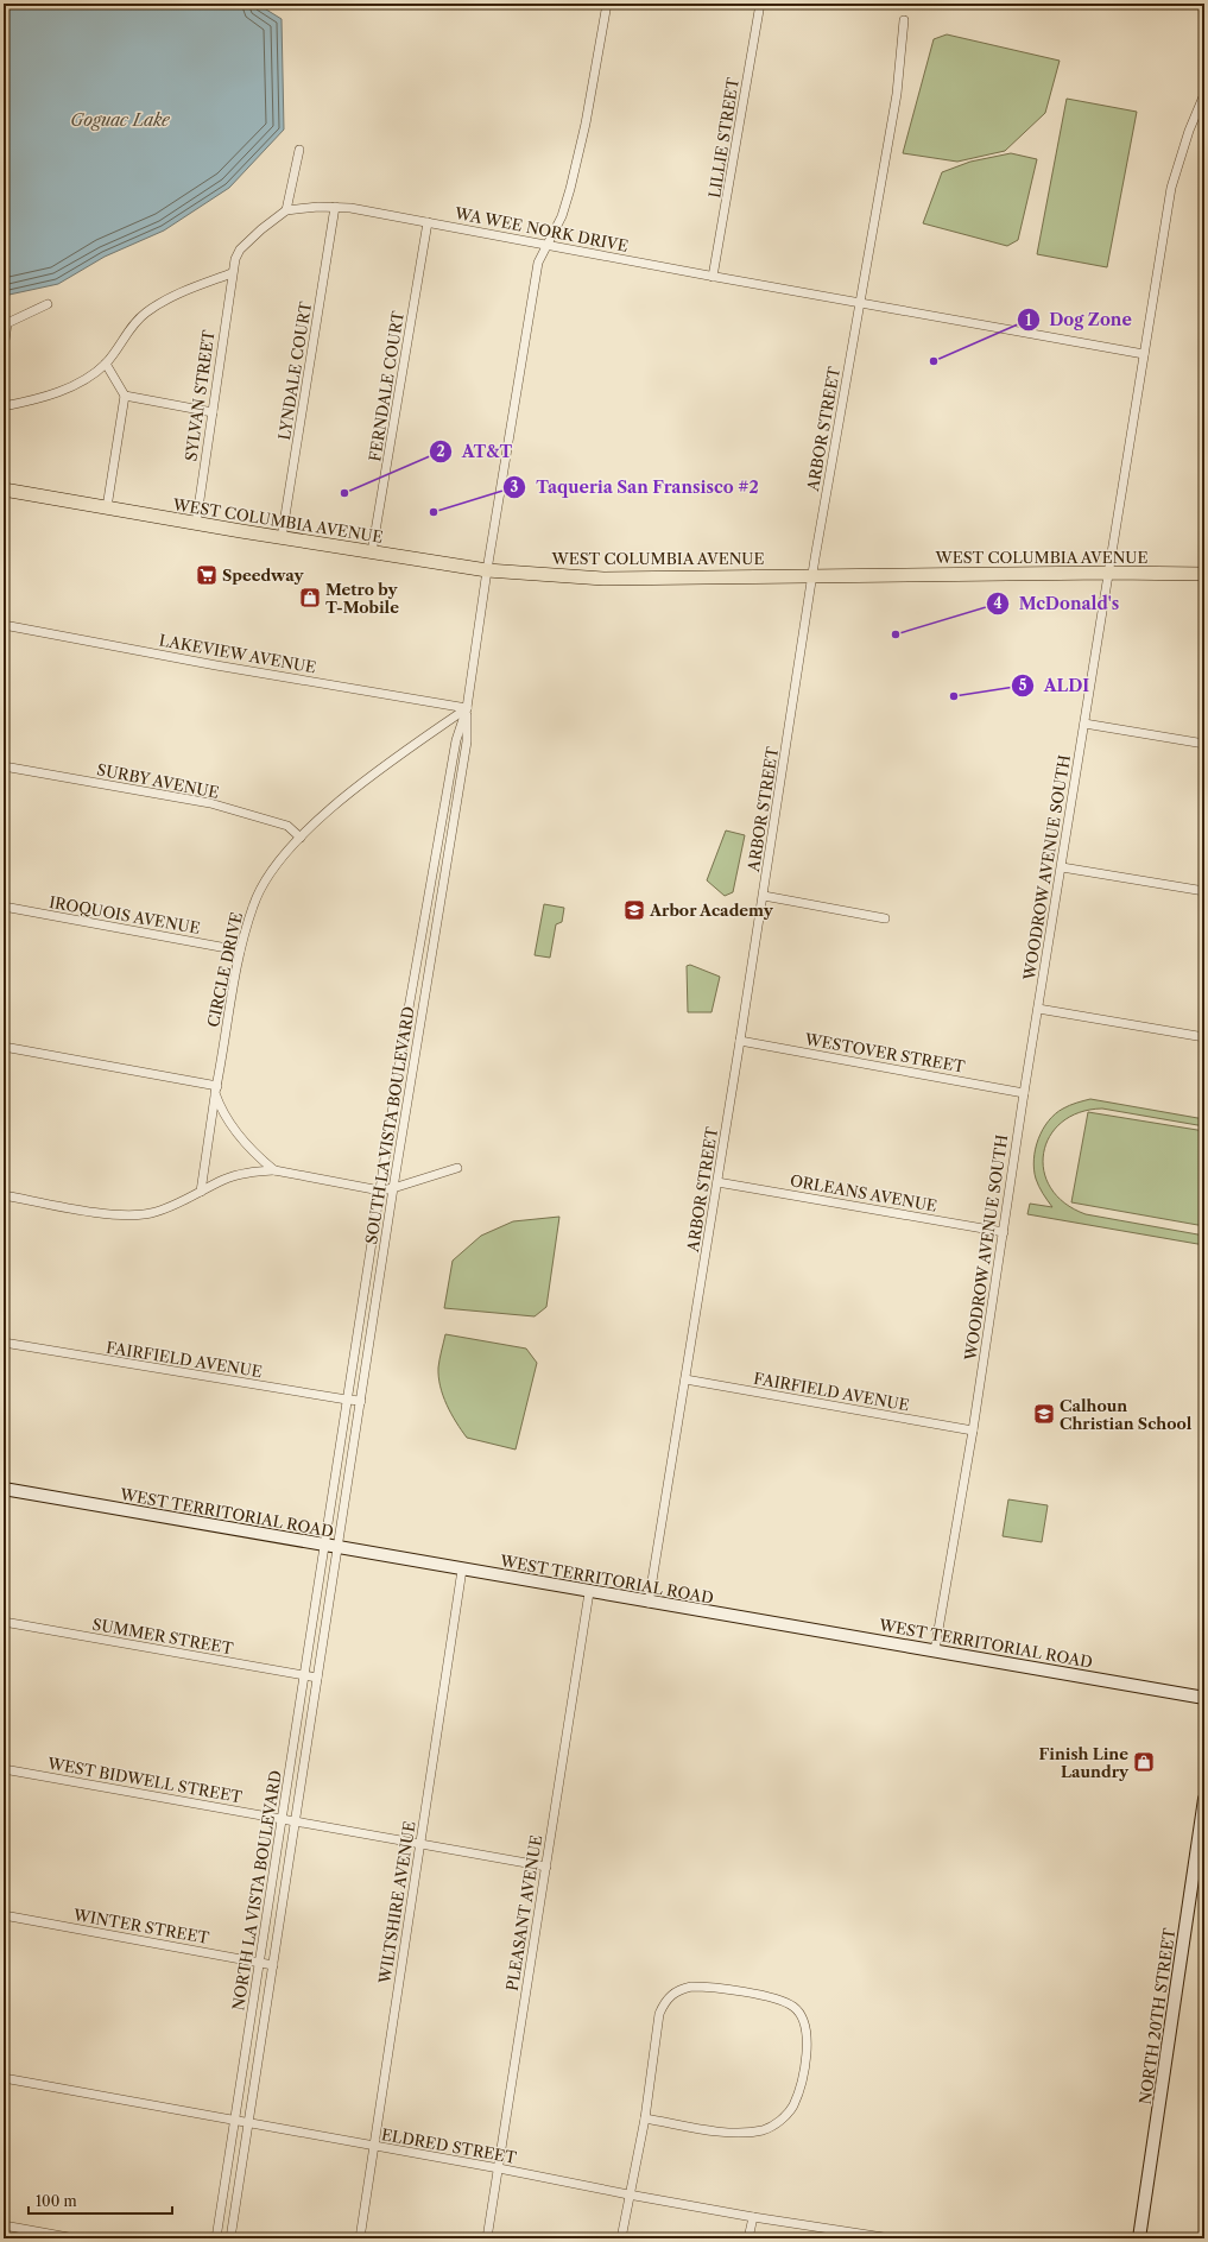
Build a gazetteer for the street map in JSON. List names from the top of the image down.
{
  "streets": {
    "main road": ["WEST COLUMBIA AVENUE"],
    "street": [
      "LILLIE STREET",
      "WA WEE NORK DRIVE",
      "LYNDALE COURT",
      "FERNDALE COURT",
      "SYLVAN STREET",
      "ARBOR STREET",
      "LAKEVIEW AVENUE",
      "SURBY AVENUE",
      "WOODROW AVENUE SOUTH",
      "IROQUOIS AVENUE",
      "CIRCLE DRIVE",
      "WESTOVER STREET",
      "SOUTH LA VISTA BOULEVARD",
      "ORLEANS AVENUE",
      "FAIRFIELD AVENUE",
      "WEST TERRITORIAL ROAD",
      "SUMMER STREET",
      "WEST BIDWELL STREET",
      "NORTH LA VISTA BOULEVARD",
      "WILTSHIRE AVENUE",
      "PLEASANT AVENUE",
      "WINTER STREET",
      "NORTH 20TH STREET",
      "ELDRED STREET"
    ]
  },
  "crossings": [
    ["LILLIE STREET", "WA WEE NORK DRIVE"],
    ["WA WEE NORK DRIVE", "LYNDALE COURT"],
    ["WA WEE NORK DRIVE", "FERNDALE COURT"],
    ["WA WEE NORK DRIVE", "SYLVAN STREET"],
    ["WA WEE NORK DRIVE", "ARBOR STREET"],
    ["WA WEE NORK DRIVE", "WOODROW AVENUE SOUTH"],
    ["WA WEE NORK DRIVE", "SOUTH LA VISTA BOULEVARD"],
    ["LYNDALE COURT", "WEST COLUMBIA AVENUE"],
    ["FERNDALE COURT", "WEST COLUMBIA AVENUE"],
    ["SYLVAN STREET", "WEST COLUMBIA AVENUE"],
    ["ARBOR STREET", "WEST COLUMBIA AVENUE"],
    ["ARBOR STREET", "WESTOVER STREET"],
    ["ARBOR STREET", "ORLEANS AVENUE"],
    ["ARBOR STREET", "FAIRFIELD AVENUE"],
    ["ARBOR STREET", "WEST TERRITORIAL ROAD"],
    ["WEST COLUMBIA AVENUE", "WOODROW AVENUE SOUTH"],
    ["WEST COLUMBIA AVENUE", "SOUTH LA VISTA BOULEVARD"],
    ["LAKEVIEW AVENUE", "CIRCLE DRIVE"],
    ["LAKEVIEW AVENUE", "SOUTH LA VISTA BOULEVARD"],
    ["SURBY AVENUE", "CIRCLE DRIVE"],
    ["WOODROW AVENUE SOUTH", "WESTOVER STREET"],
    ["WOODROW AVENUE SOUTH", "ORLEANS AVENUE"],
    ["WOODROW AVENUE SOUTH", "FAIRFIELD AVENUE"],
    ["WOODROW AVENUE SOUTH", "WEST TERRITORIAL ROAD"],
    ["IROQUOIS AVENUE", "CIRCLE DRIVE"],
    ["CIRCLE DRIVE", "SOUTH LA VISTA BOULEVARD"],
    ["SOUTH LA VISTA BOULEVARD", "FAIRFIELD AVENUE"],
    ["SOUTH LA VISTA BOULEVARD", "WEST TERRITORIAL ROAD"],
    ["SOUTH LA VISTA BOULEVARD", "NORTH LA VISTA BOULEVARD"],
    ["WEST TERRITORIAL ROAD", "NORTH LA VISTA BOULEVARD"],
    ["WEST TERRITORIAL ROAD", "WILTSHIRE AVENUE"],
    ["WEST TERRITORIAL ROAD", "PLEASANT AVENUE"],
    ["SUMMER STREET", "NORTH LA VISTA BOULEVARD"],
    ["WEST BIDWELL STREET", "NORTH LA VISTA BOULEVARD"],
    ["NORTH LA VISTA BOULEVARD", "WINTER STREET"],
    ["NORTH LA VISTA BOULEVARD", "ELDRED STREET"],
    ["WILTSHIRE AVENUE", "ELDRED STREET"],
    ["PLEASANT AVENUE", "ELDRED STREET"]
  ],
  "water": ["Goguac Lake"],
  "places": {
    "other": [
      "Dog Zone",
      "AT&T",
      "Taqueria San Fransisco #2",
      "McDonald's",
      "ALDI"
    ],
    "supermarket": ["Speedway"],
    "shop": ["Metro by T-Mobile", "Finish Line Laundry"],
    "school or university": ["Arbor Academy", "Calhoun Christian School"]
  },
  "scale_bar": "100 m"
}
